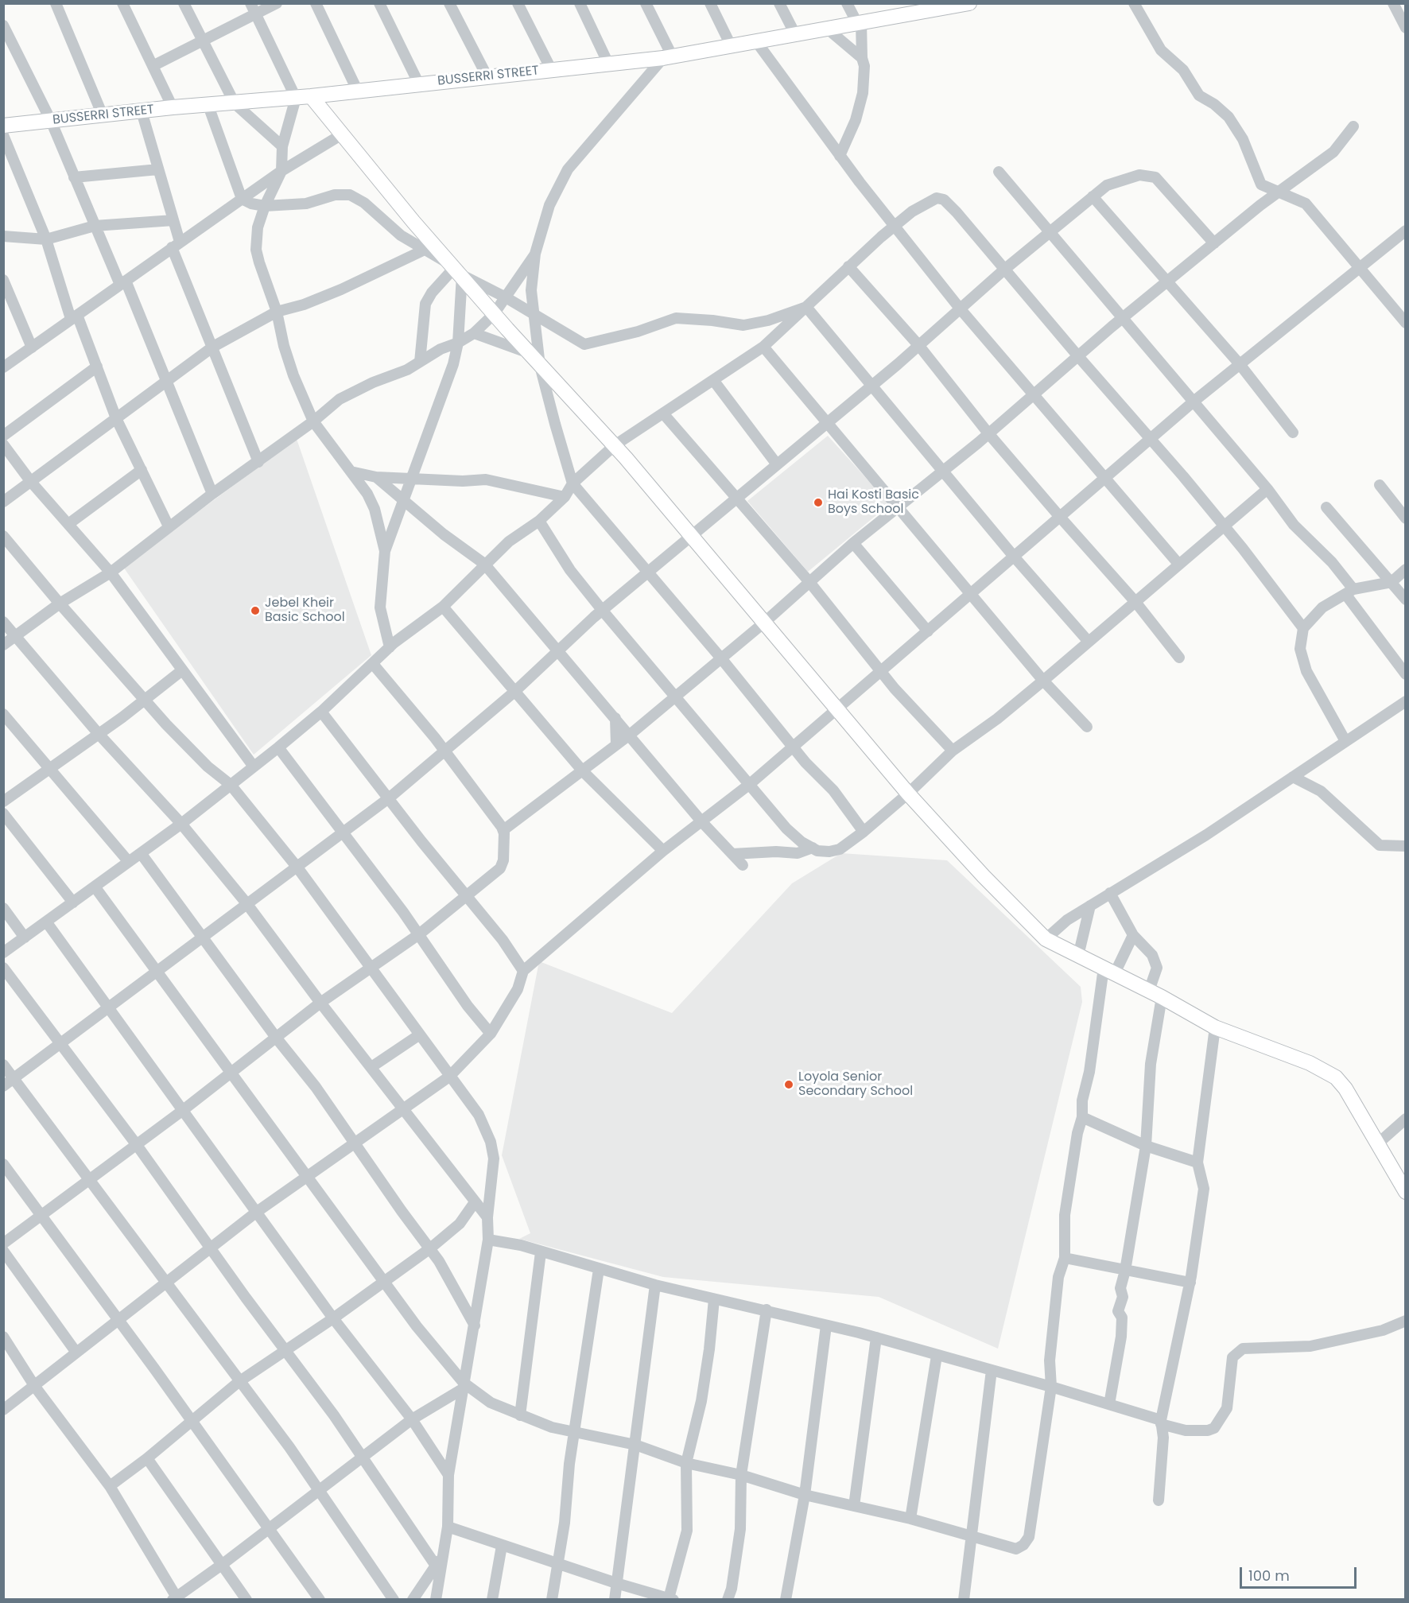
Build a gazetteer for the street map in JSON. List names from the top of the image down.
{
  "streets": {
    "main road": ["BUSSERRI STREET"]
  },
  "places": ["Hai Kosti Basic Boys School", "Jebel Kheir Basic School", "Loyola Senior Secondary School"],
  "scale_bar": "100 m"
}
